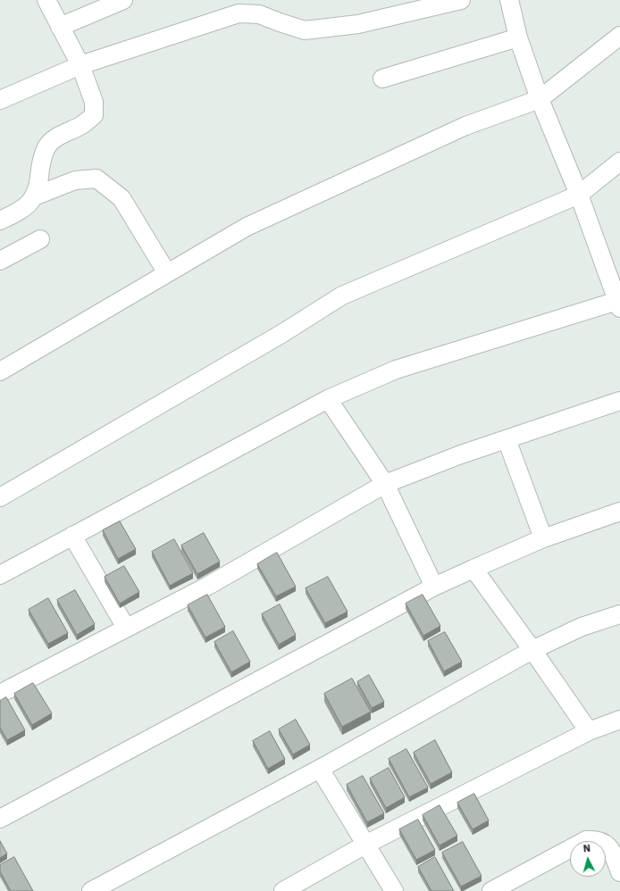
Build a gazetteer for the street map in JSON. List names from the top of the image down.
{
  "north": "top"
}
